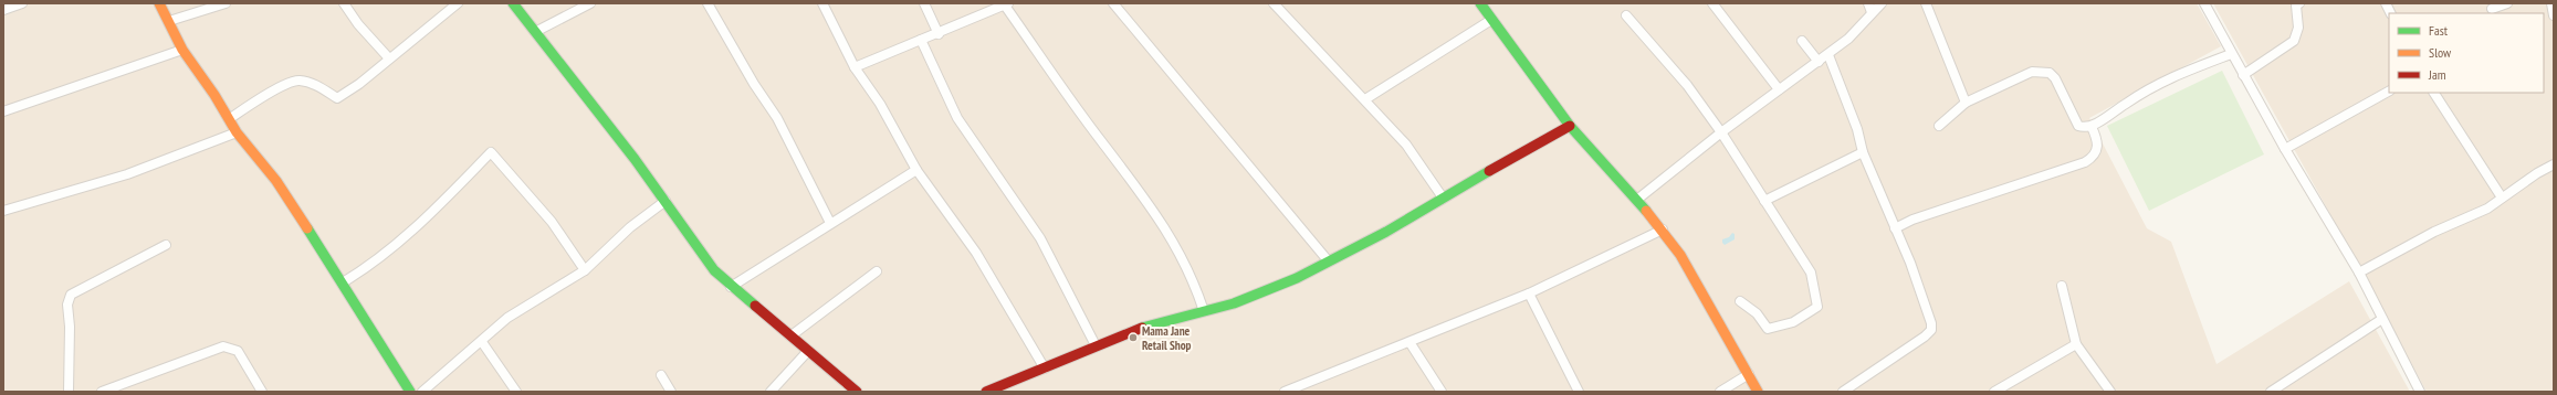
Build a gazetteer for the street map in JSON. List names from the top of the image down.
{
  "places": ["Mama Jane Retail Shop"],
  "legend": ["Fast", "Slow", "Jam"]
}
